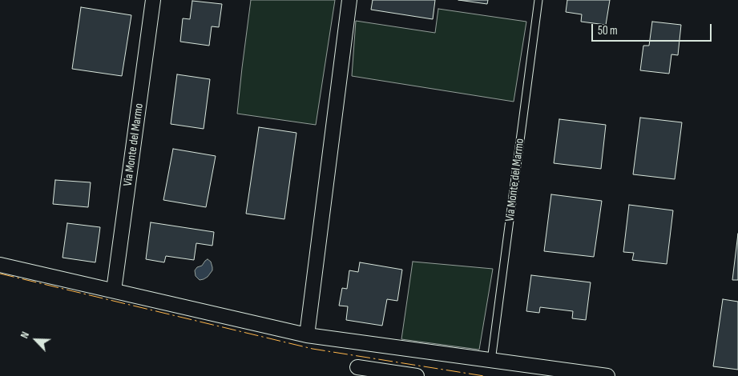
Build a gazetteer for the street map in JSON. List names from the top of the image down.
{
  "streets": {
    "street": ["Via Monte del Marmo"]
  },
  "scale_bar": "50 m",
  "north": "top left"
}
